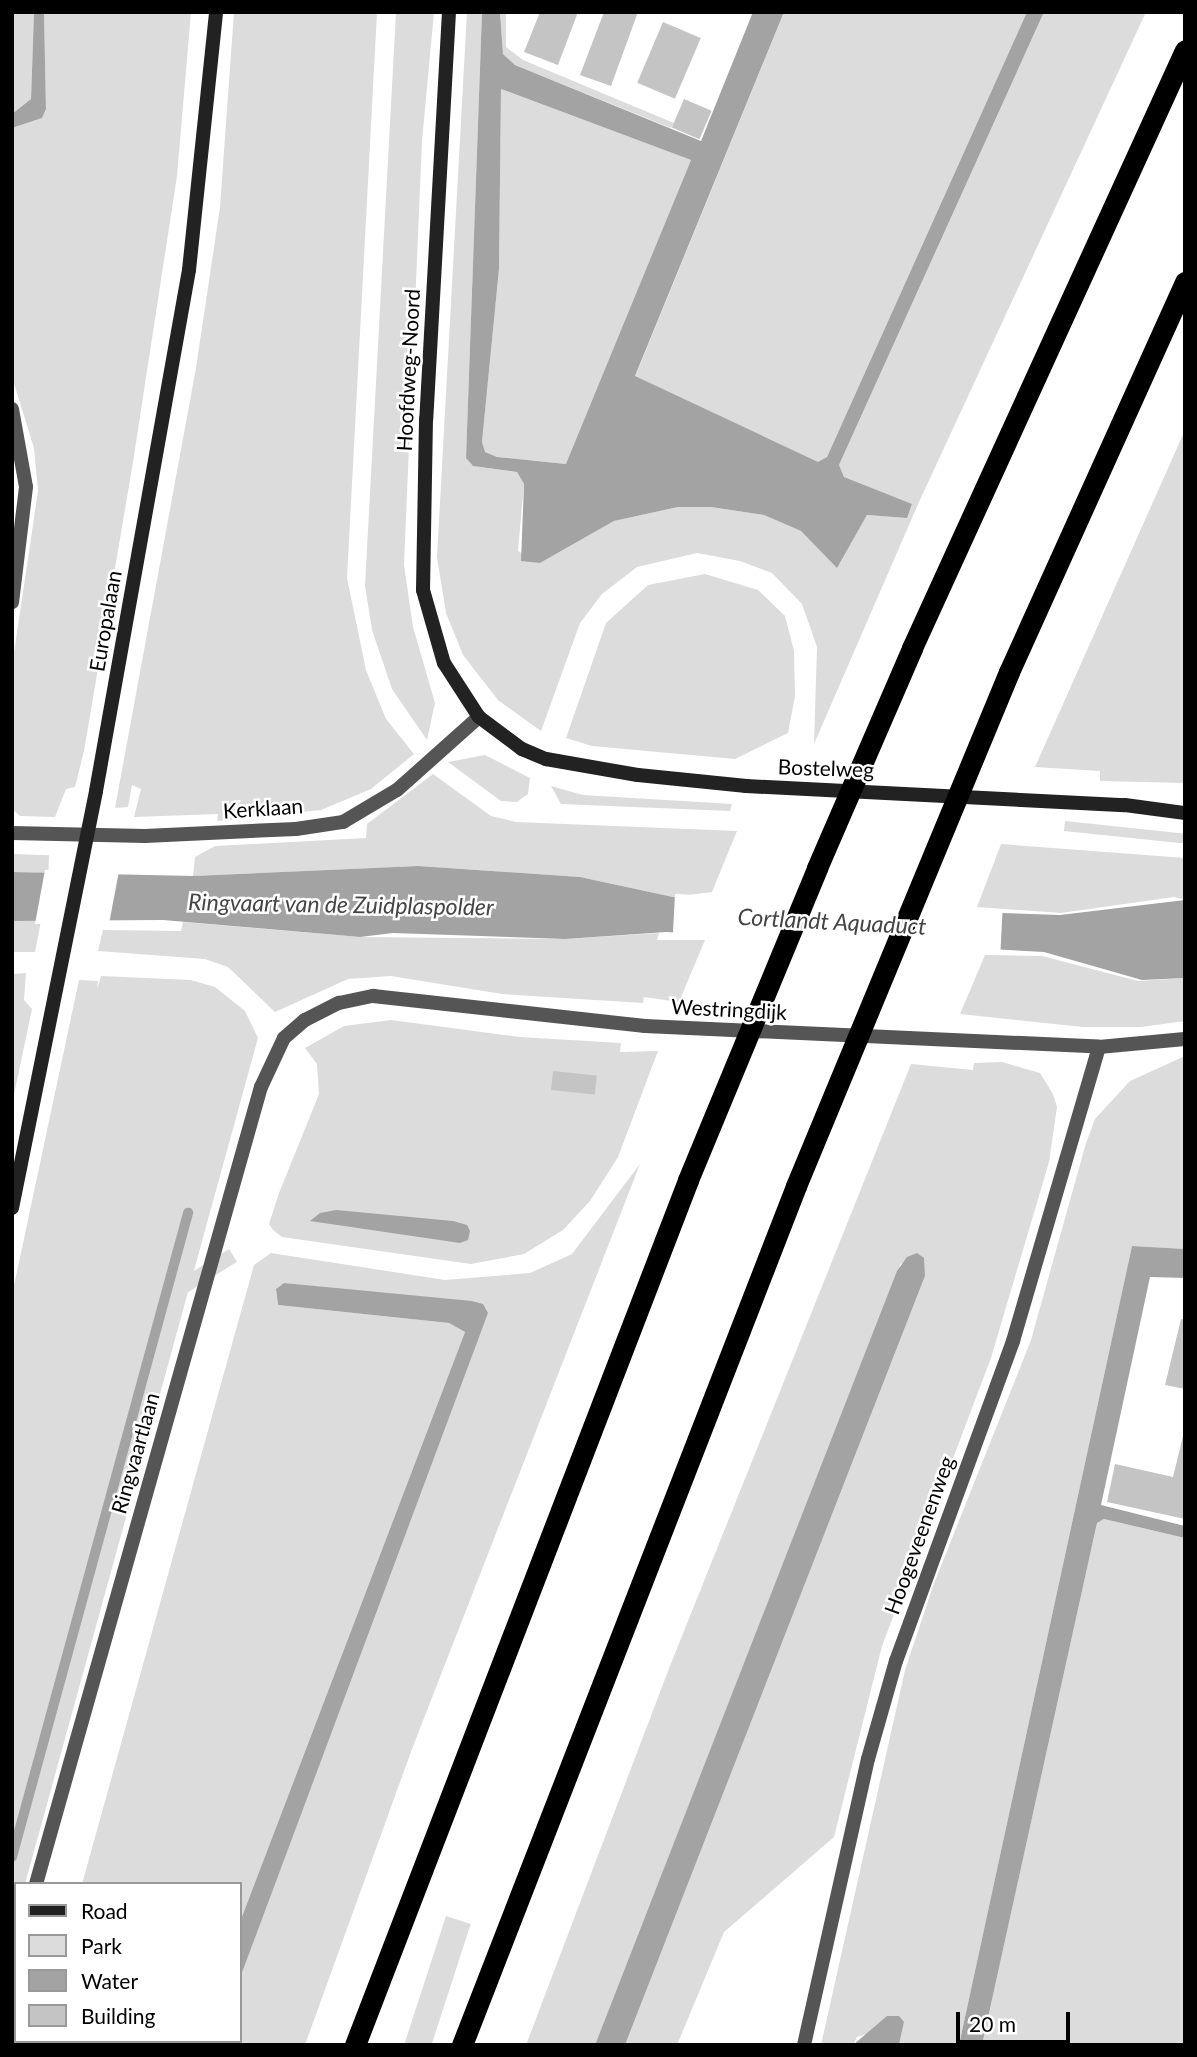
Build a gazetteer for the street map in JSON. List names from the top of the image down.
{
  "streets": {
    "street": [
      "Hoofdweg-Noord",
      "Europalaan",
      "Bostelweg",
      "Kerklaan",
      "Westringdijk",
      "Ringvaartlaan",
      "Hoogeveenenweg"
    ]
  },
  "crossings": [
    ["Hoofdweg-Noord", "Bostelweg"],
    ["Hoofdweg-Noord", "Kerklaan"],
    ["Bostelweg", "Kerklaan"],
    ["Westringdijk", "Ringvaartlaan"],
    ["Westringdijk", "Hoogeveenenweg"]
  ],
  "water": ["Ringvaart van de Zuidplaspolder", "Cortlandt Aquaduct"],
  "legend": [
    "Road",
    "Park",
    "Water",
    "Building"
  ],
  "scale_bar": "20 m"
}
